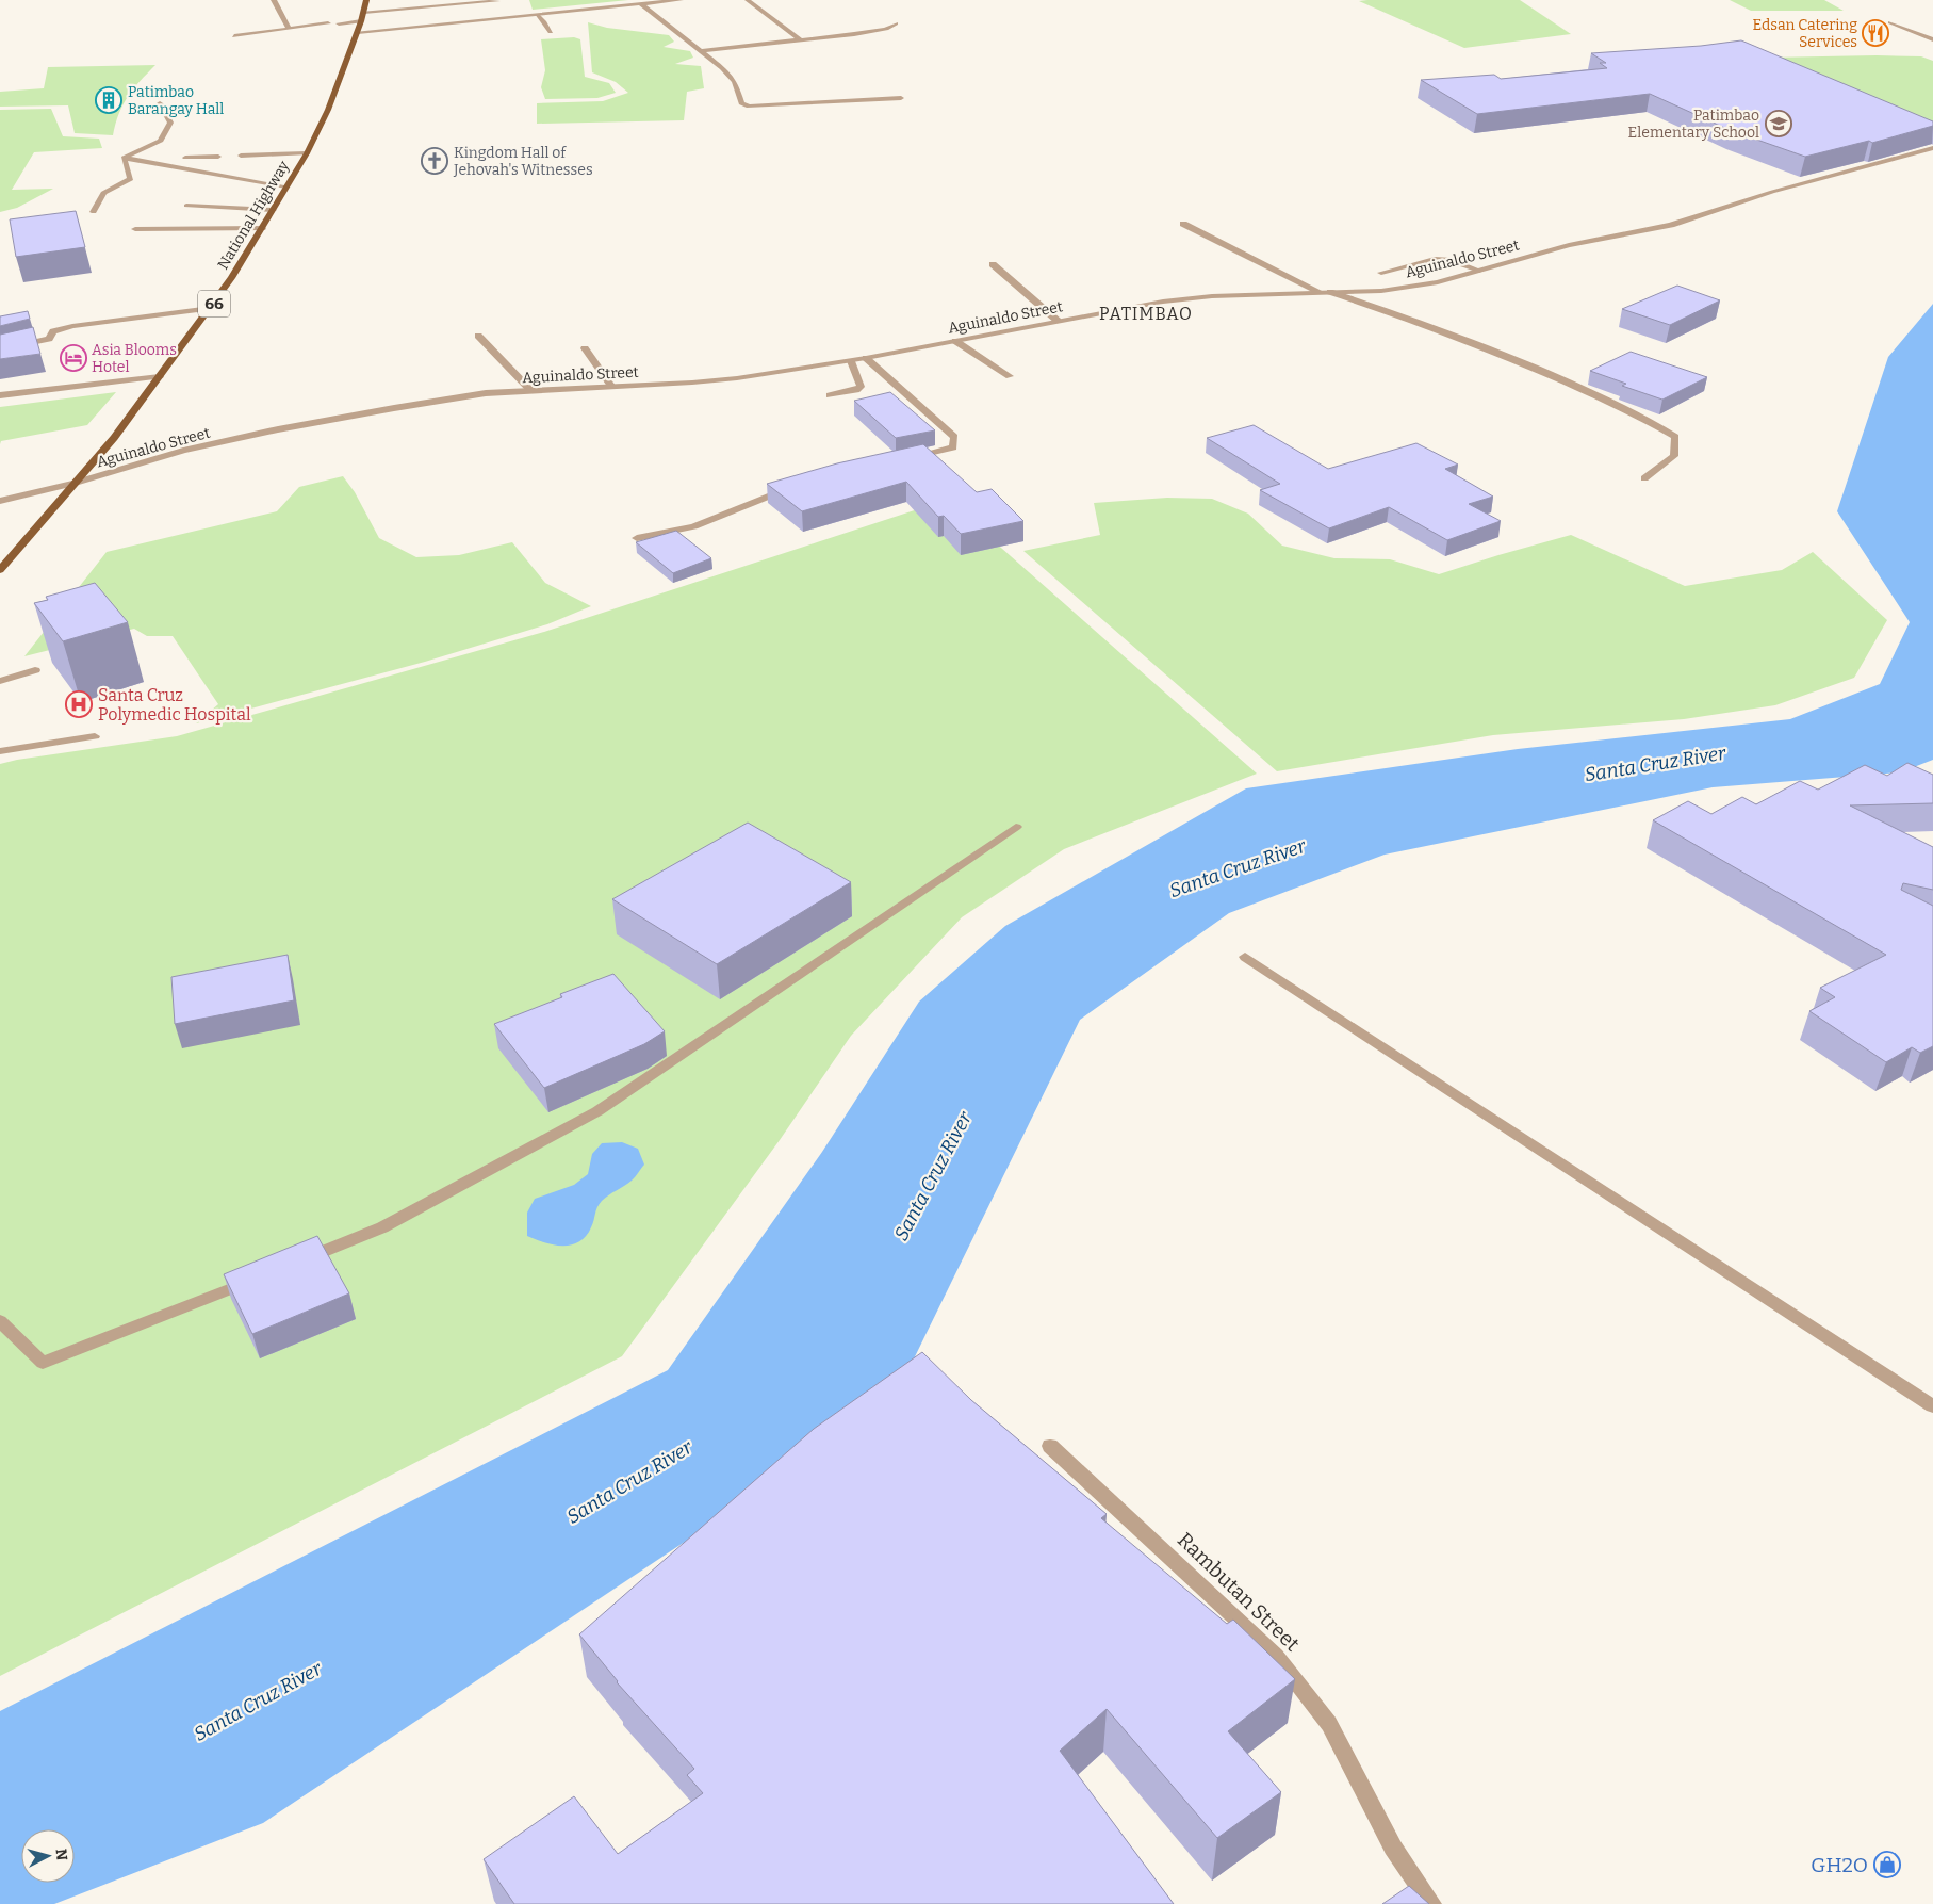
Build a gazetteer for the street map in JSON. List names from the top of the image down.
{
  "streets": {
    "main road": ["National Highway", "66"],
    "street": ["Aguinaldo Street", "Rambutan Street"]
  },
  "crossings": [
    ["National Highway", "Aguinaldo Street"]
  ],
  "districts": ["PATIMBAO"],
  "water": ["Santa Cruz River"],
  "places": {
    "restaurant": ["Edsan Catering Services"],
    "building": ["Patimbao Barangay Hall"],
    "school or university": ["Patimbao Elementary School"],
    "church": ["Kingdom Hall of Jehovah's Witnesses"],
    "hotel": ["Asia Blooms Hotel"],
    "hospital": ["Santa Cruz Polymedic Hospital"],
    "shop": ["GH2O"]
  },
  "north": "right"
}
